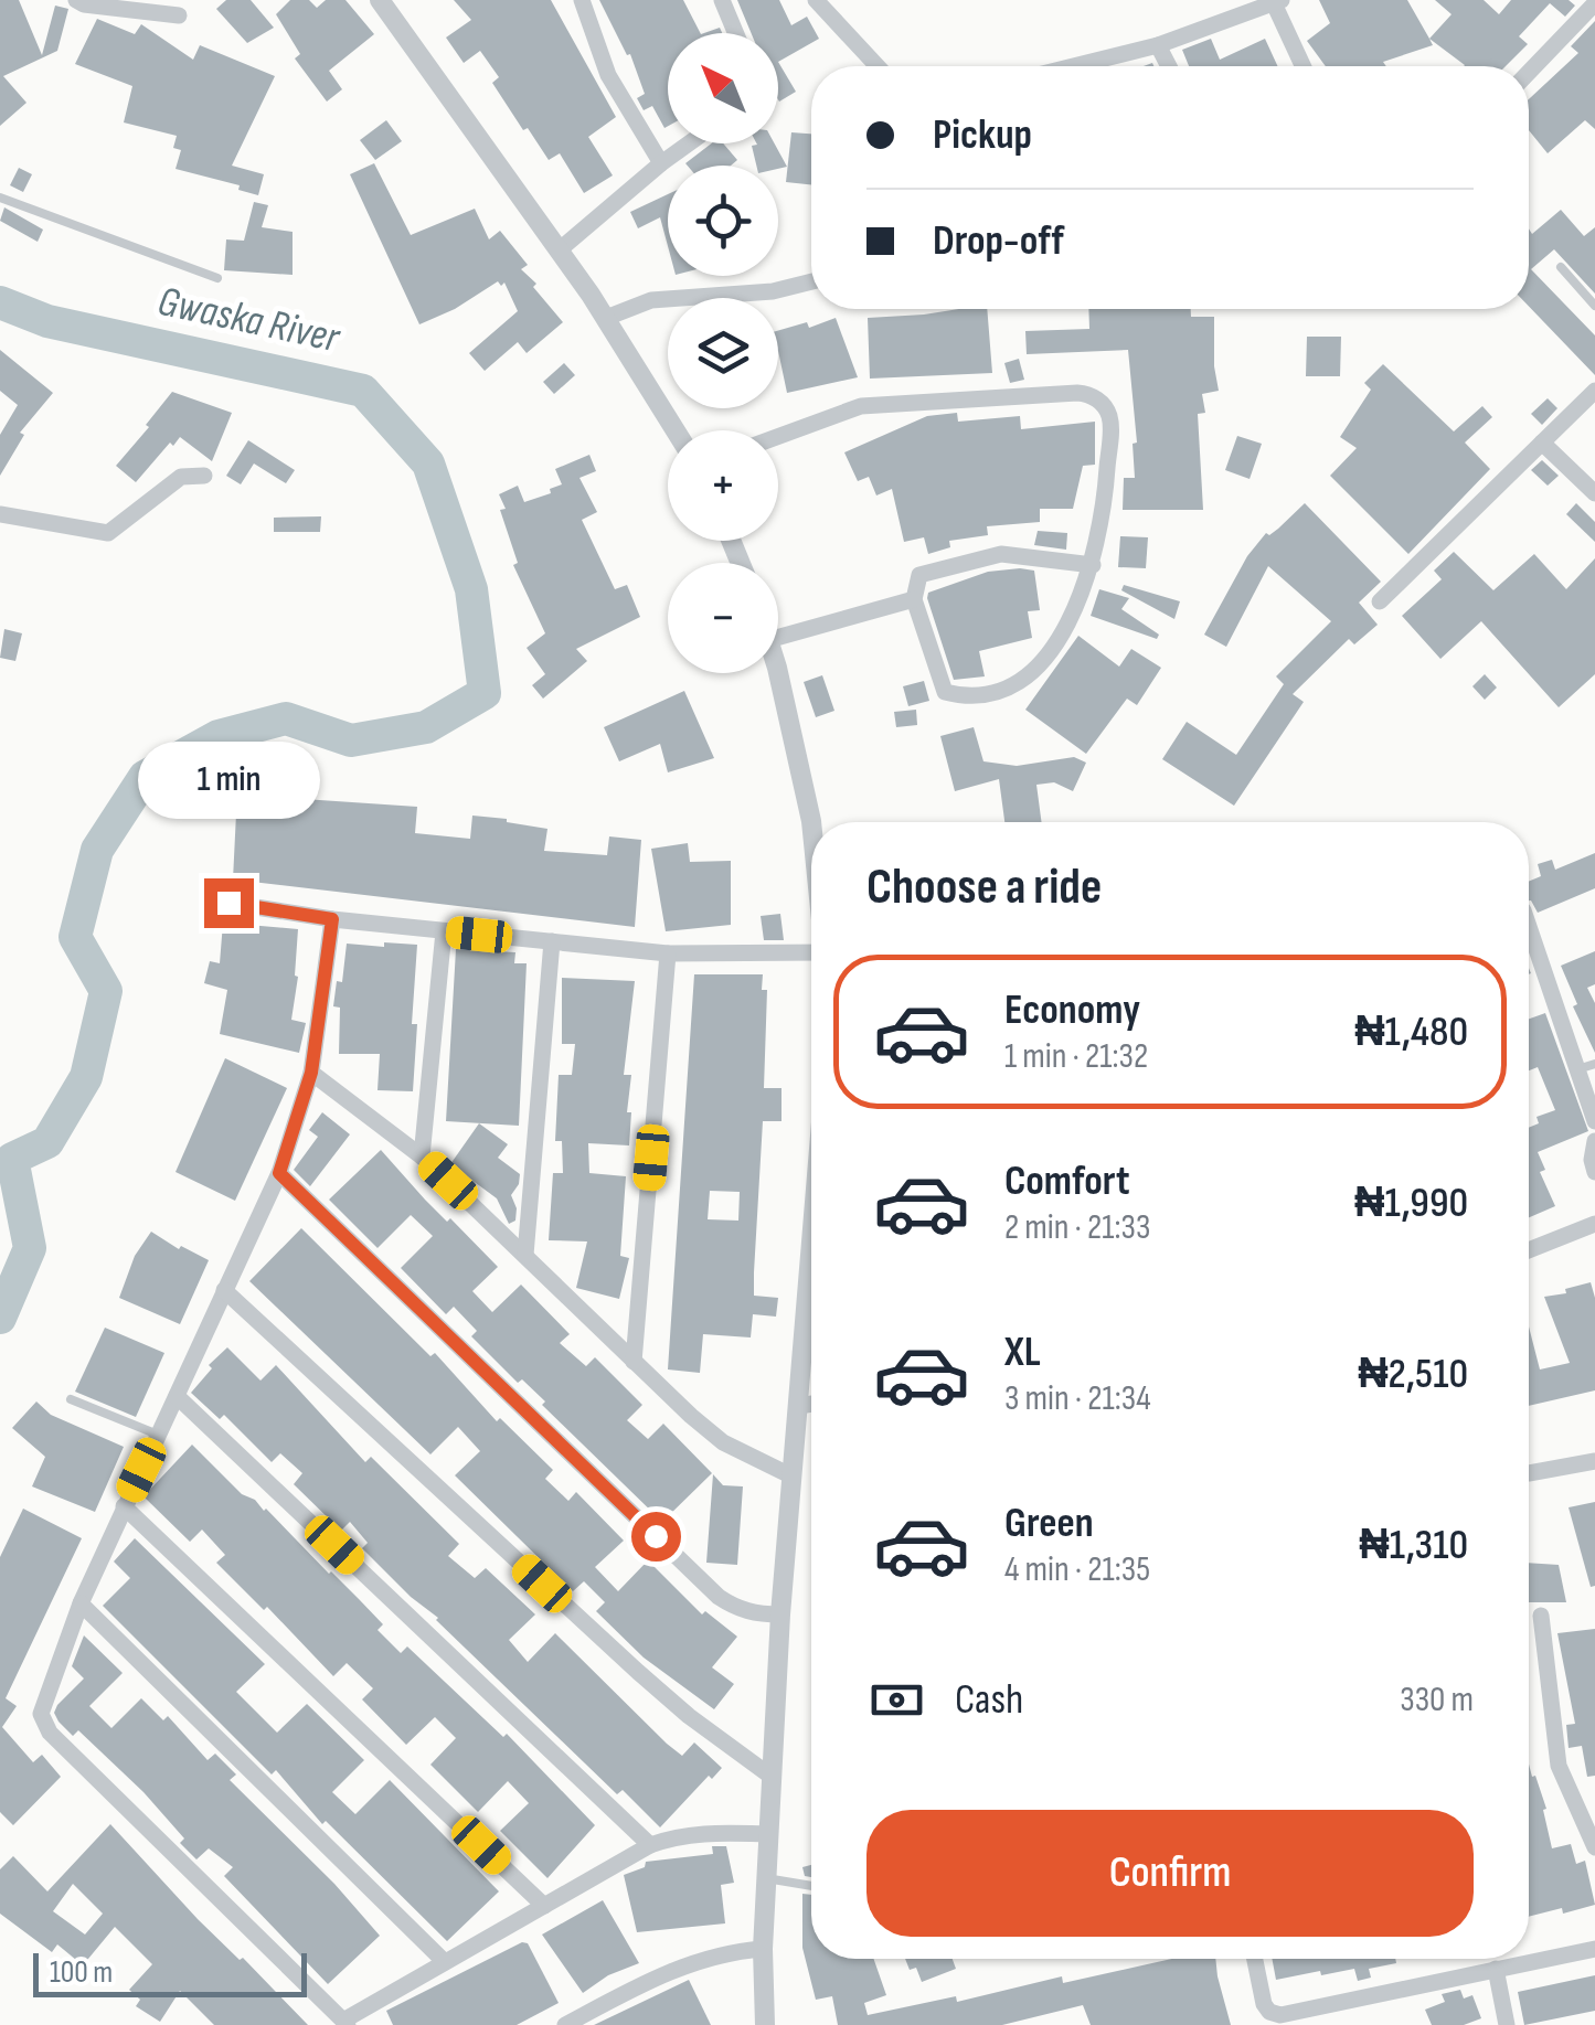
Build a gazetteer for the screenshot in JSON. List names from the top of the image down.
{
  "water": ["Gwaska River"],
  "scale_bar": "100 m",
  "north": "top left",
  "page": {
    "map_buttons": ["+", "−"],
    "banner": ["Pickup", "Drop-off"],
    "bubble": "1 min",
    "heading": "Choose a ride",
    "list": [
      {
        "name": "Economy",
        "note": "1 min · 21:32",
        "value": "₦1,480"
      },
      {
        "name": "Comfort",
        "note": "2 min · 21:33",
        "value": "₦1,990"
      },
      {
        "name": "XL",
        "note": "3 min · 21:34",
        "value": "₦2,510"
      },
      {
        "name": "Green",
        "note": "4 min · 21:35",
        "value": "₦1,310"
      }
    ],
    "pay": ["Cash", "330 m"],
    "buttons": "Confirm",
    "scale": "100 m"
  }
}
